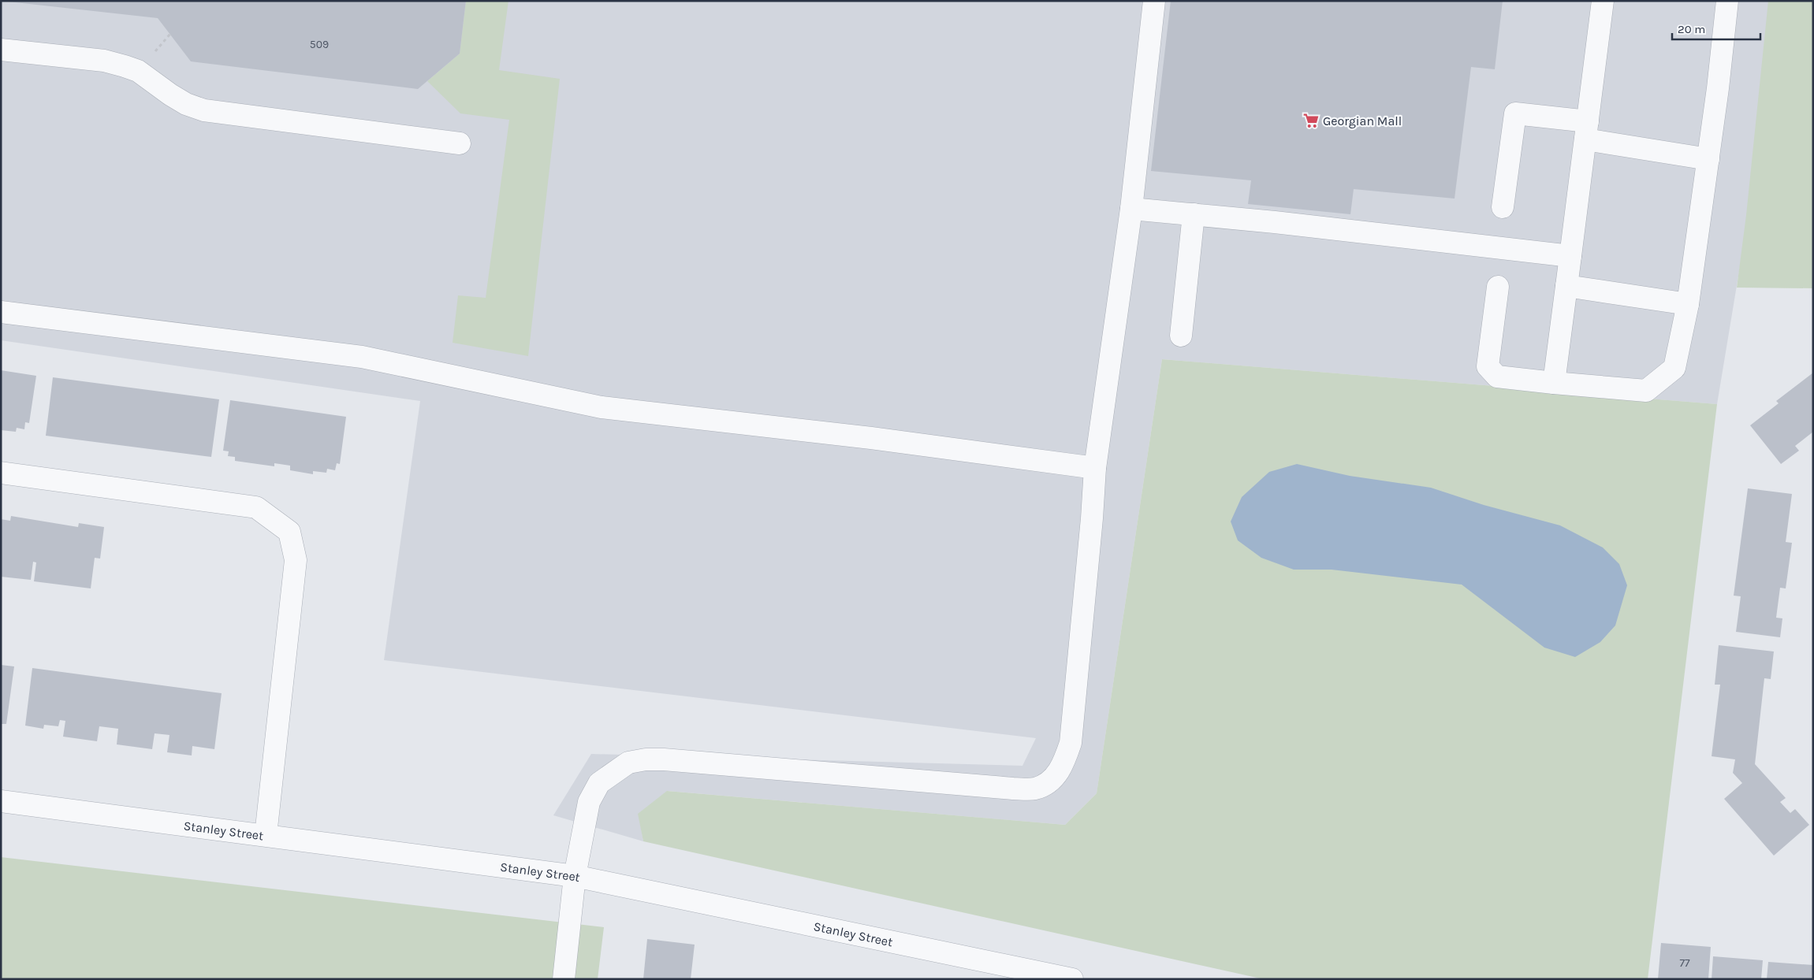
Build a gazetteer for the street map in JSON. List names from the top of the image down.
{
  "streets": {
    "street": ["Stanley Street"]
  },
  "places": {
    "supermarket": ["Georgian Mall"]
  },
  "house_numbers": ["509", "77"],
  "scale_bar": "20 m"
}
